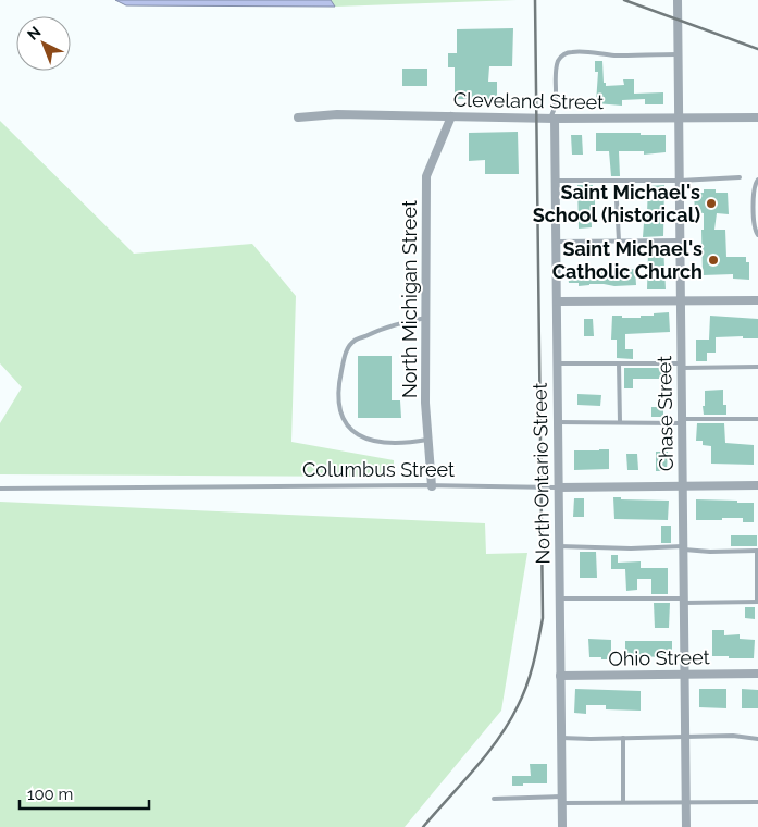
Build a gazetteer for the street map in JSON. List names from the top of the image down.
{
  "streets": {
    "street": [
      "Cleveland Street",
      "North Michigan Street",
      "Chase Street",
      "Columbus Street",
      "North Ontario Street",
      "Ohio Street"
    ]
  },
  "crossings": [
    ["Cleveland Street", "North Michigan Street"],
    ["Cleveland Street", "Chase Street"],
    ["Cleveland Street", "North Ontario Street"],
    ["North Michigan Street", "Columbus Street"],
    ["Chase Street", "Columbus Street"],
    ["Chase Street", "Ohio Street"],
    ["Columbus Street", "North Ontario Street"],
    ["North Ontario Street", "Ohio Street"]
  ],
  "places": ["Saint Michael's School (historical)", "Saint Michael's Catholic Church"],
  "scale_bar": "100 m",
  "north": "top left"
}
